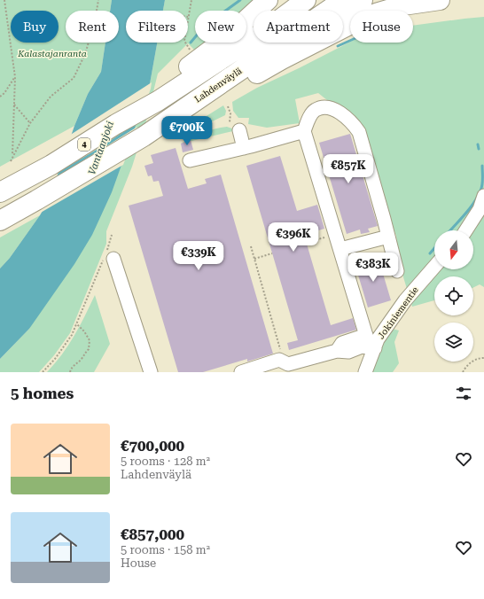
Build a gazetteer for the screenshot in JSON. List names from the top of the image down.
{
  "streets": {
    "highway": ["Lahdenväylä", "4"],
    "street": ["Jokiniementie"]
  },
  "water": ["Vantaanjoki"],
  "parks": ["Kalastajanranta"],
  "north": "bottom",
  "page": {
    "chip": [
      "Buy",
      "Rent",
      "Filters",
      "New",
      "Apartment",
      "House"
    ],
    "price": [
      "€700K",
      "€857K",
      "€396K",
      "€339K",
      "€383K"
    ],
    "heading": "5 homes",
    "list": [
      {
        "name": "€700,000",
        "note": "5 rooms · 128 m² · Lahdenväylä"
      },
      {
        "name": "€857,000",
        "note": "5 rooms · 158 m² · House"
      }
    ]
  }
}
